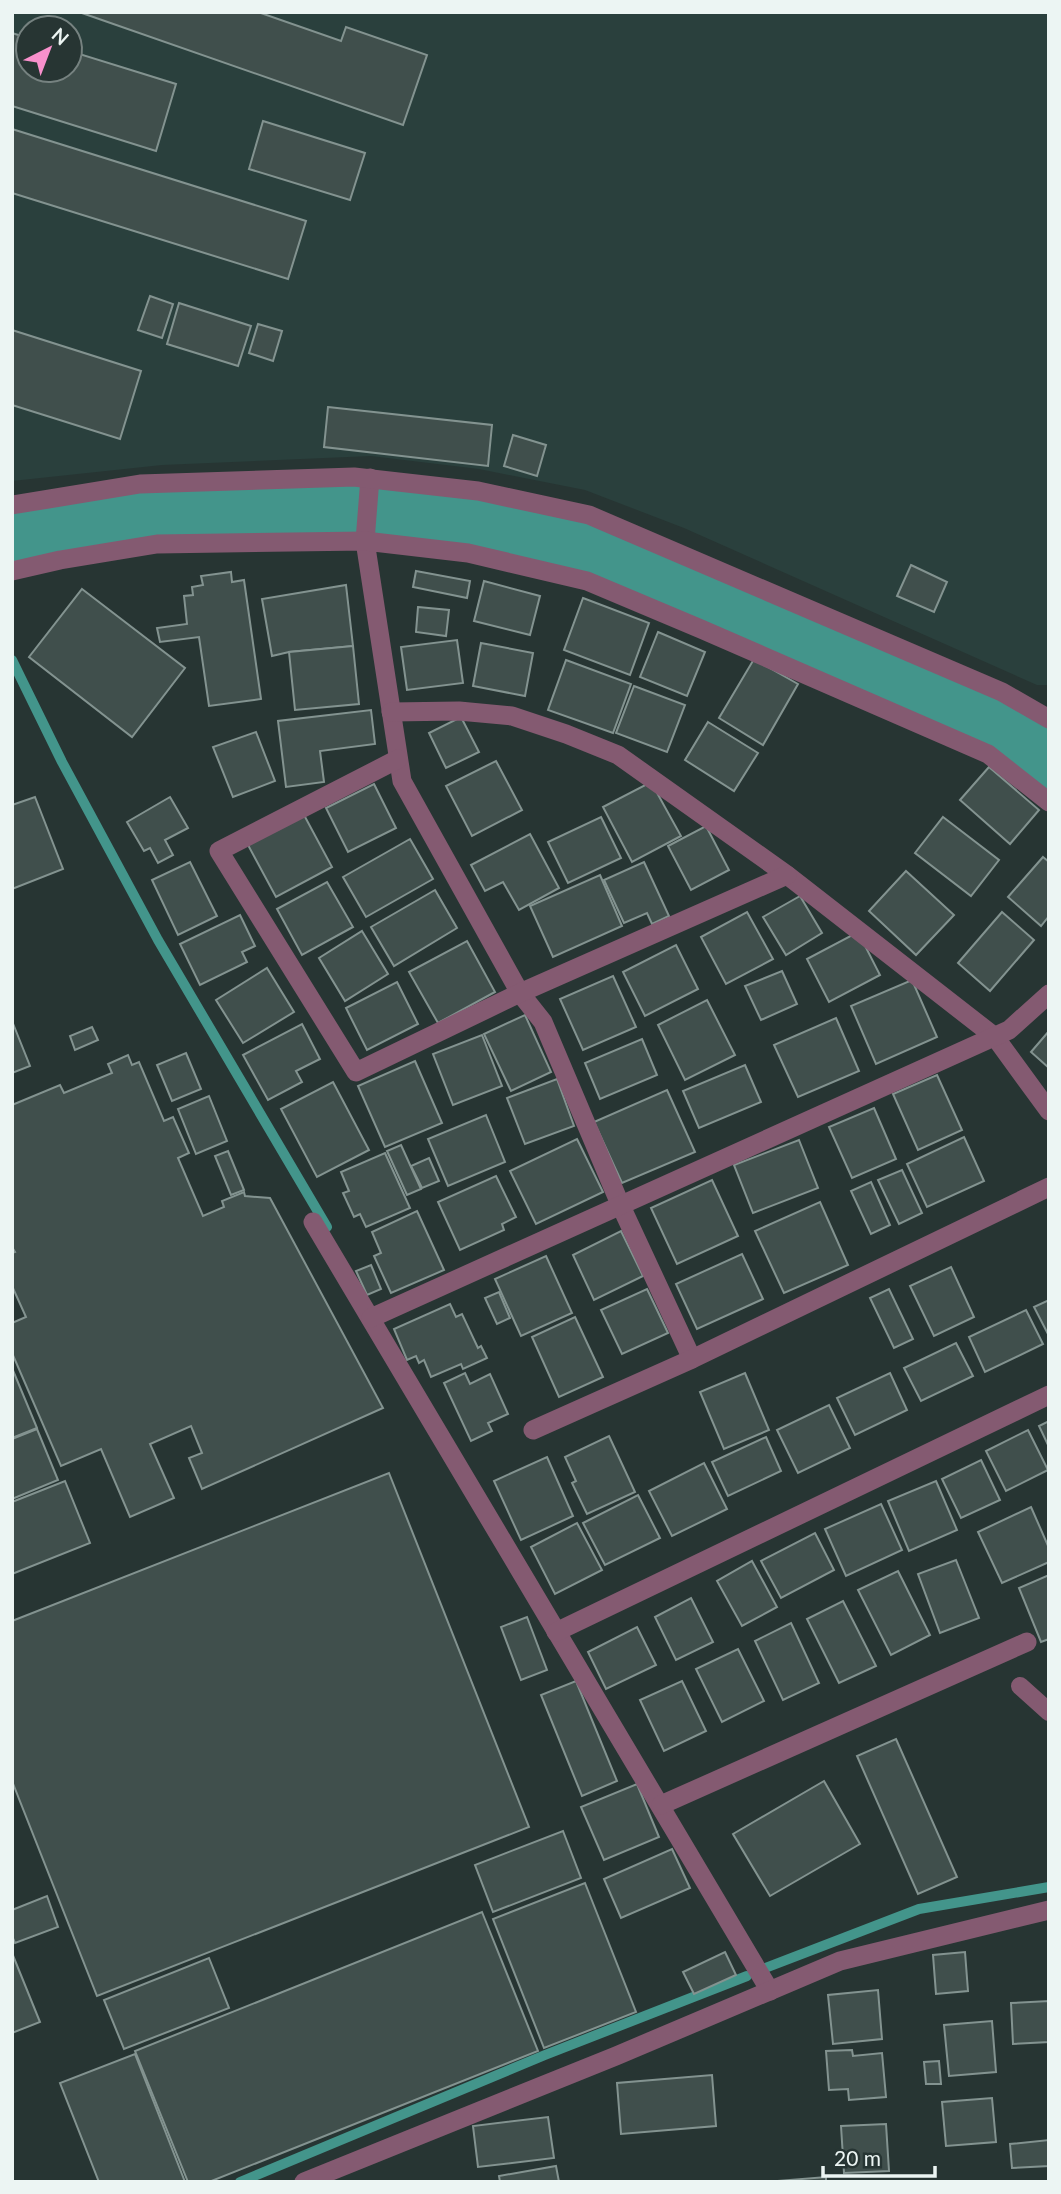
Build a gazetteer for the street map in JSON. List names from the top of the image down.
{
  "scale_bar": "20 m",
  "north": "top right"
}
